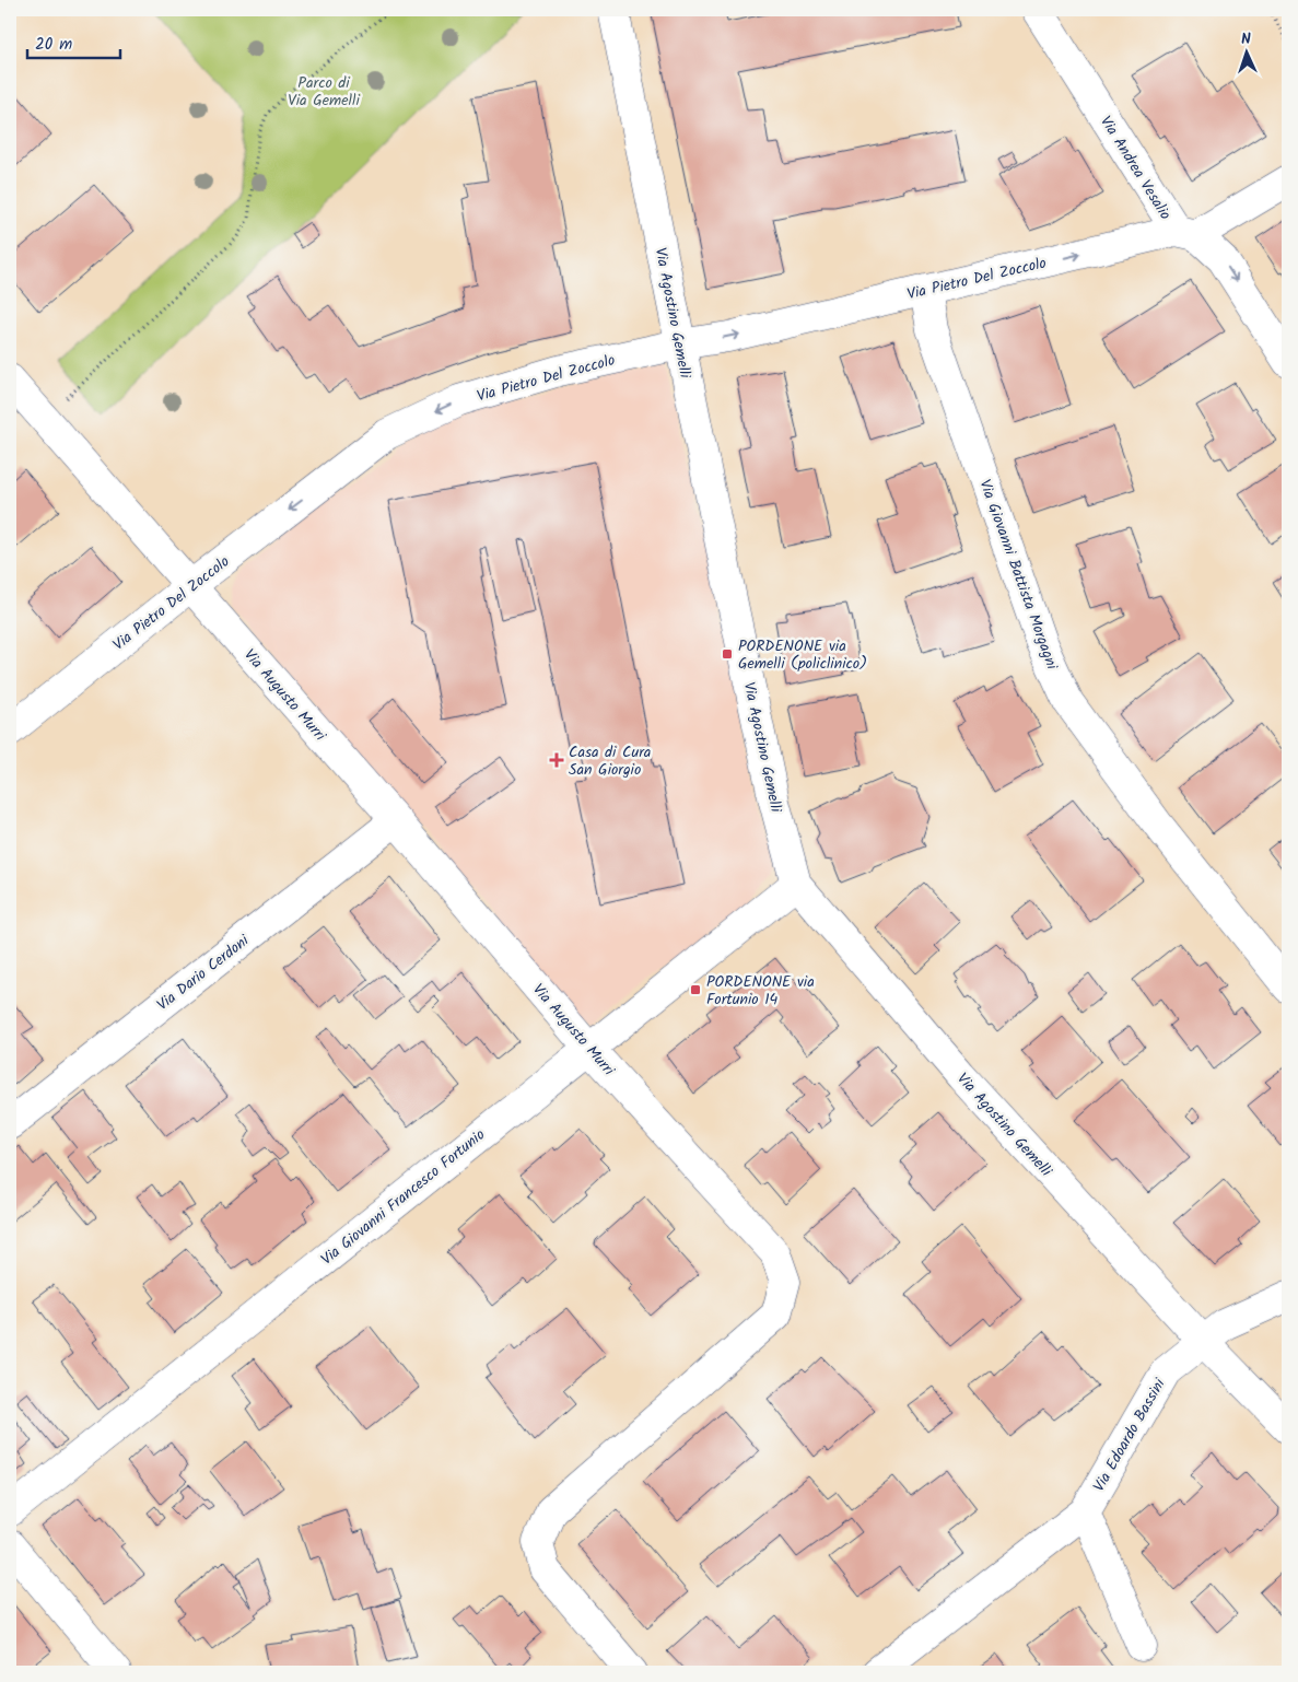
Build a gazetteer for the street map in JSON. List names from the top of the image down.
{
  "streets": {
    "street": [
      "Via Andrea Vesalio",
      "Via Pietro Del Zoccolo",
      "Via Agostino Gemelli",
      "Via Giovanni Battista Morgagni",
      "Via Augusto Murri",
      "Via Dario Cerdoni",
      "Via Giovanni Francesco Fortunio",
      "Via Edoardo Bassini"
    ]
  },
  "crossings": [
    ["Via Andrea Vesalio", "Via Pietro Del Zoccolo"],
    ["Via Pietro Del Zoccolo", "Via Agostino Gemelli"],
    ["Via Pietro Del Zoccolo", "Via Giovanni Battista Morgagni"],
    ["Via Pietro Del Zoccolo", "Via Augusto Murri"],
    ["Via Agostino Gemelli", "Via Giovanni Francesco Fortunio"],
    ["Via Agostino Gemelli", "Via Edoardo Bassini"],
    ["Via Augusto Murri", "Via Dario Cerdoni"],
    ["Via Augusto Murri", "Via Giovanni Francesco Fortunio"]
  ],
  "one_way": ["Via Andrea Vesalio"],
  "parks": ["Parco di Via Gemelli"],
  "places": {
    "transit": ["PORDENONE via Gemelli (policlinico)", "PORDENONE via Fortunio 14"],
    "health": ["Casa di Cura San Giorgio"]
  },
  "scale_bar": "20 m",
  "north": "top"
}
